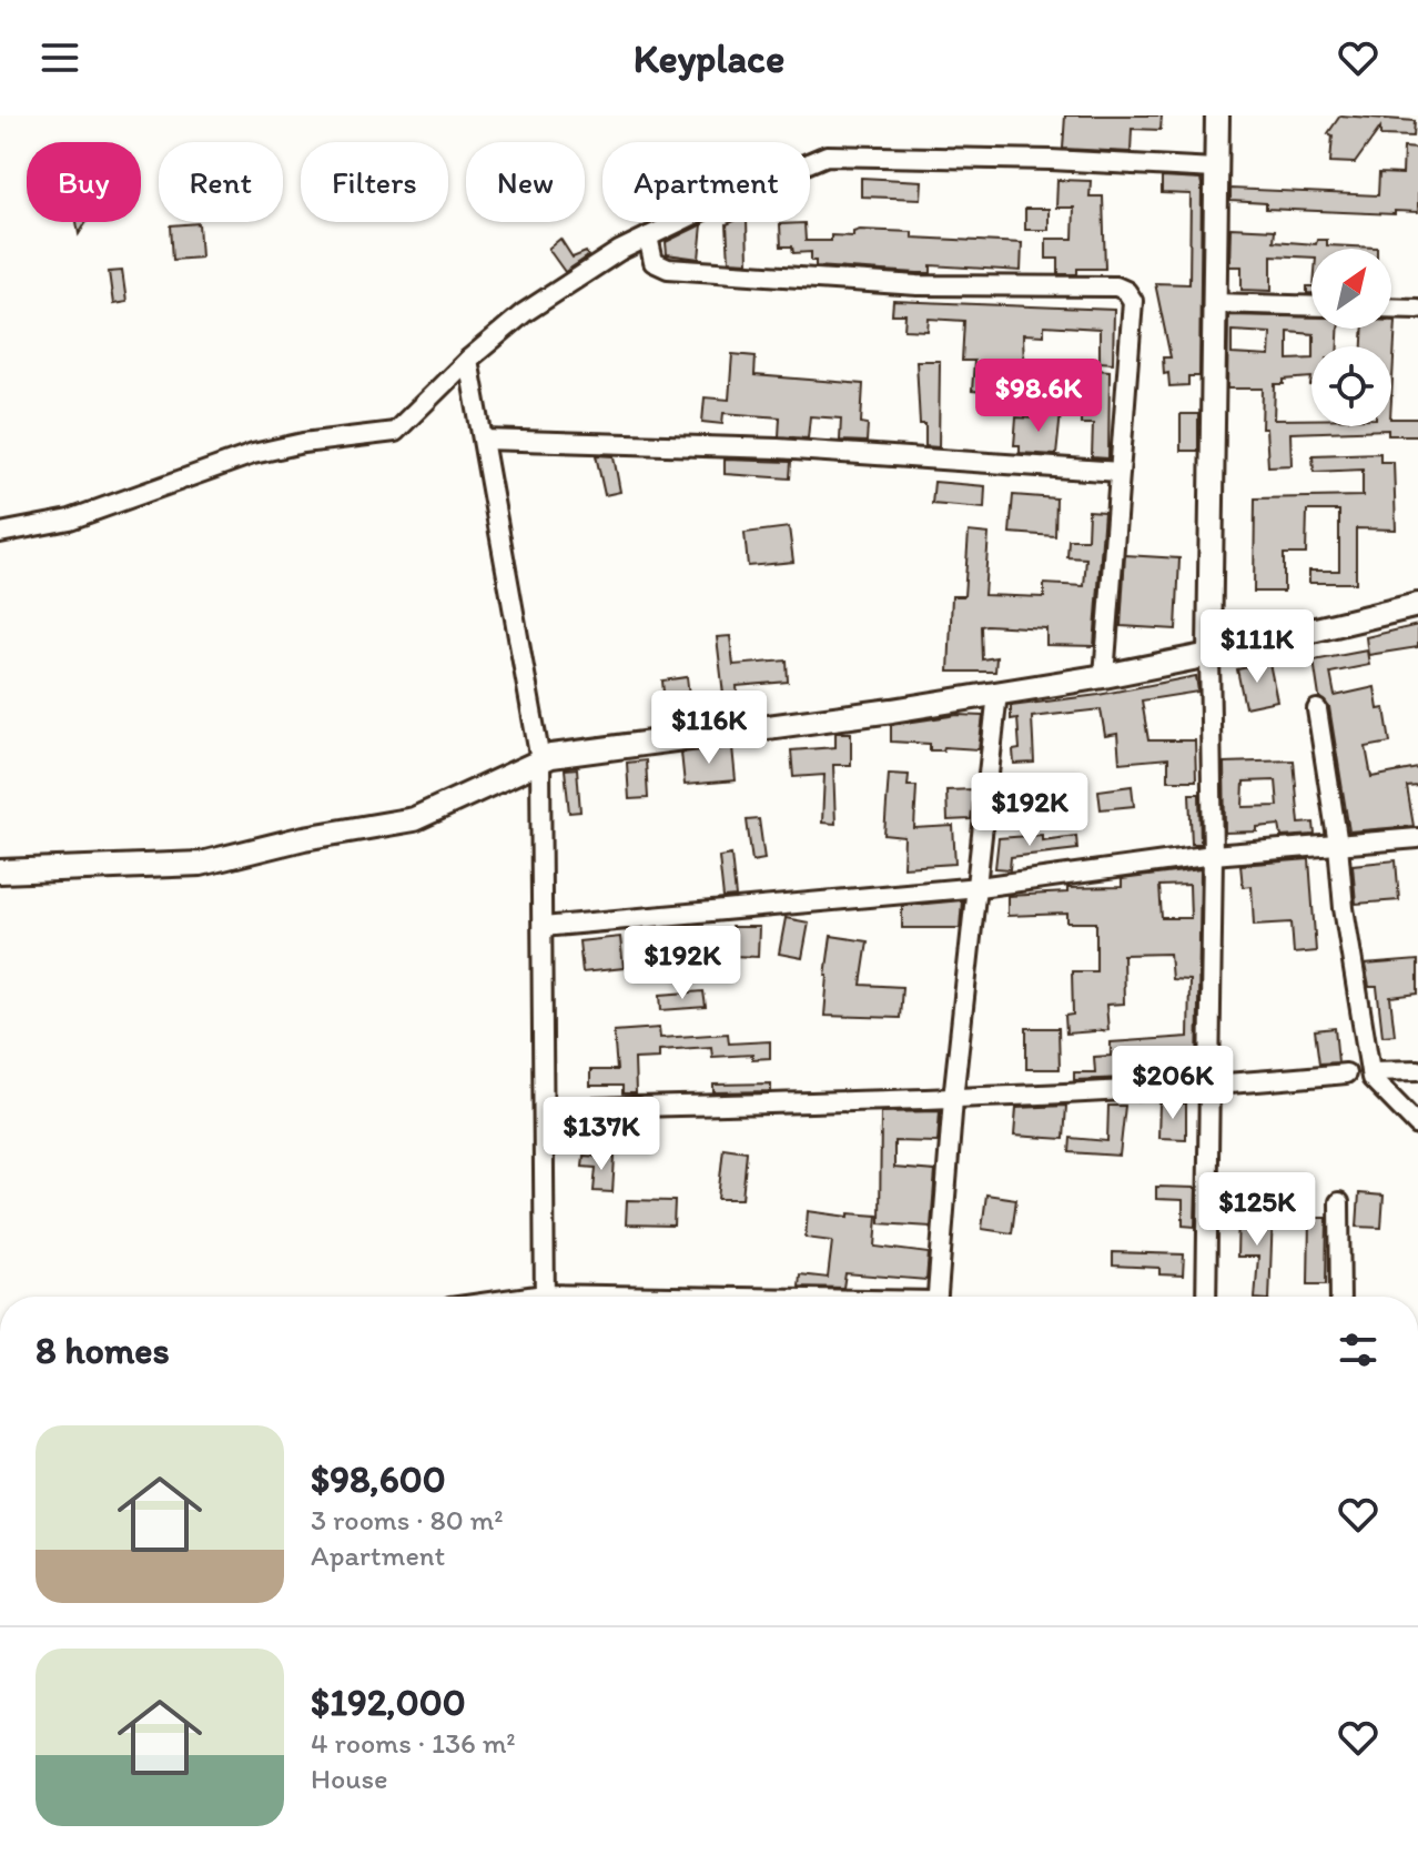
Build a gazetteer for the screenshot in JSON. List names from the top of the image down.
{
  "north": "top right",
  "page": {
    "header": "Keyplace",
    "chip": [
      "Buy",
      "Rent",
      "Filters",
      "New",
      "Apartment"
    ],
    "price": [
      "$98.6K",
      "$111K",
      "$116K",
      "$192K",
      "$192K",
      "$206K",
      "$137K",
      "$125K"
    ],
    "heading": "8 homes",
    "list": [
      {
        "name": "$98,600",
        "note": "3 rooms · 80 m² · Apartment"
      },
      {
        "name": "$192,000",
        "note": "4 rooms · 136 m² · House"
      }
    ]
  }
}
